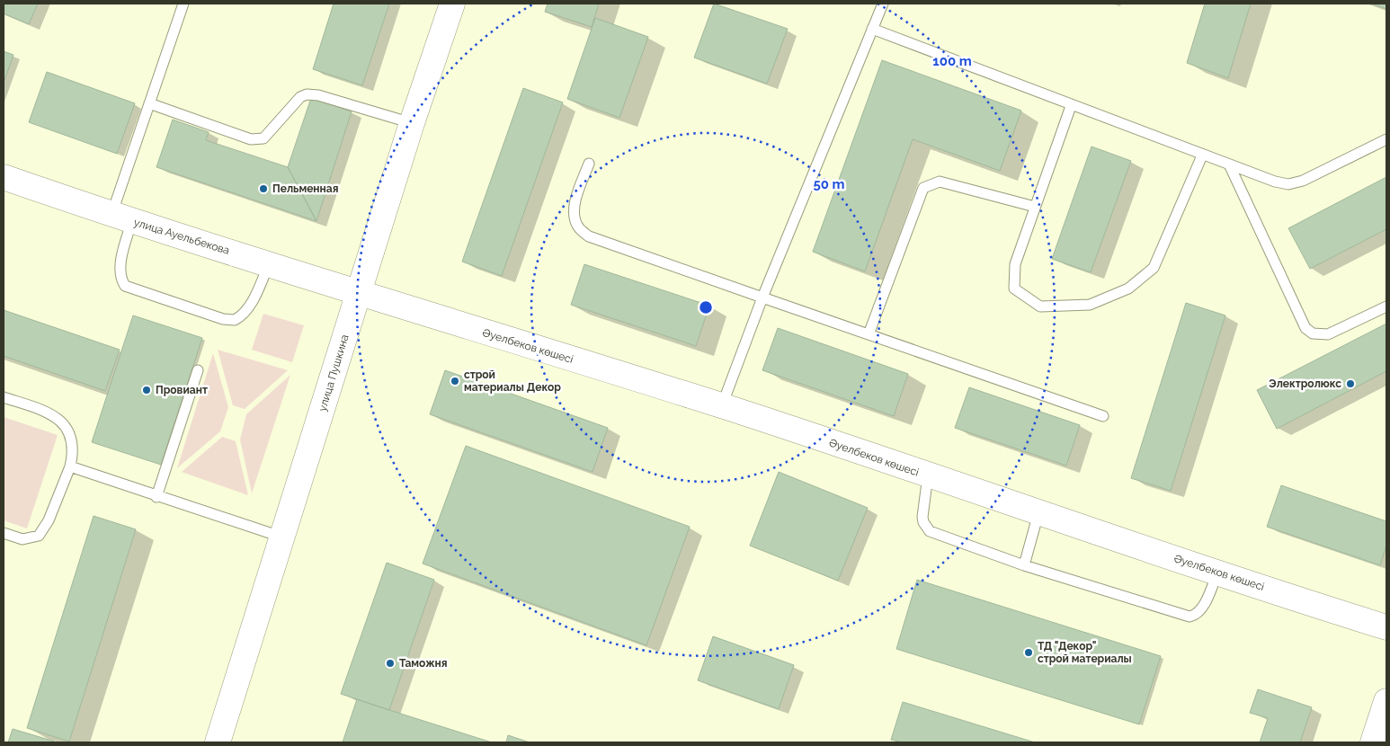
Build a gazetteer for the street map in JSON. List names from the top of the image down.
{
  "streets": {
    "street": ["улица Ауельбекова", "Әуелбеков көшесі", "улица Пушкина"]
  },
  "crossings": [
    ["улица Ауельбекова", "Әуелбеков көшесі"],
    ["улица Ауельбекова", "улица Пушкина"],
    ["Әуелбеков көшесі", "улица Пушкина"]
  ],
  "places": [
    "Пельменная",
    "строй материалы Декор",
    "Электролюкс",
    "Провиант",
    "ТД \"Декор\" строй материалы",
    "Таможня"
  ],
  "rings": ["100 m", "50 m"]
}
